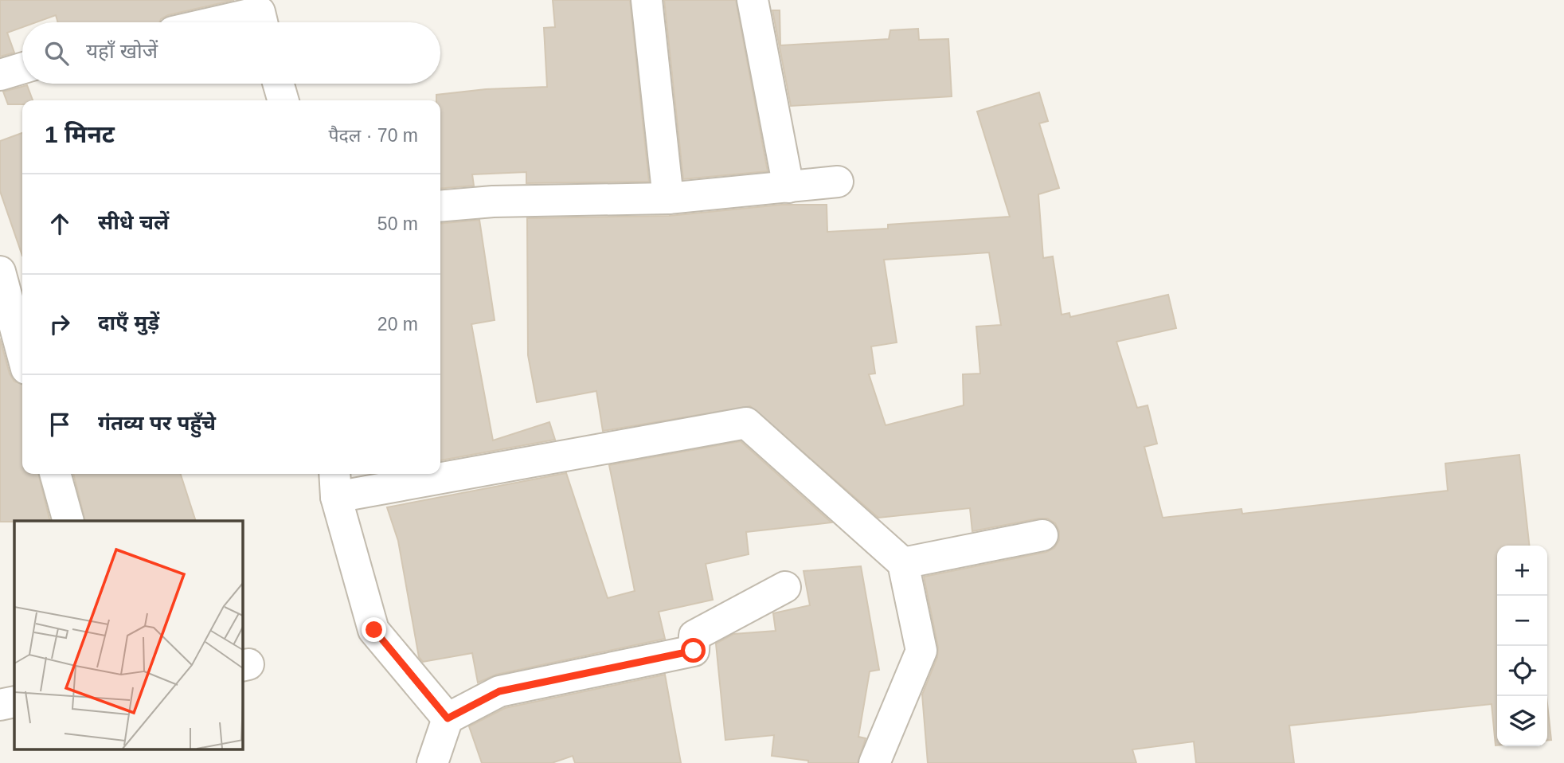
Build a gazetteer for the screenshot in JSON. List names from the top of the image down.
{
  "page": {
    "search": "यहाँ खोजें",
    "heading": ["1 मिनट", "पैदल · 70 m"],
    "list": [
      ["सीधे चलें", "50 m"],
      ["दाएँ मुड़ें", "20 m"],
      "गंतव्य पर पहुँचे"
    ],
    "map_buttons": ["+", "−"]
  }
}
